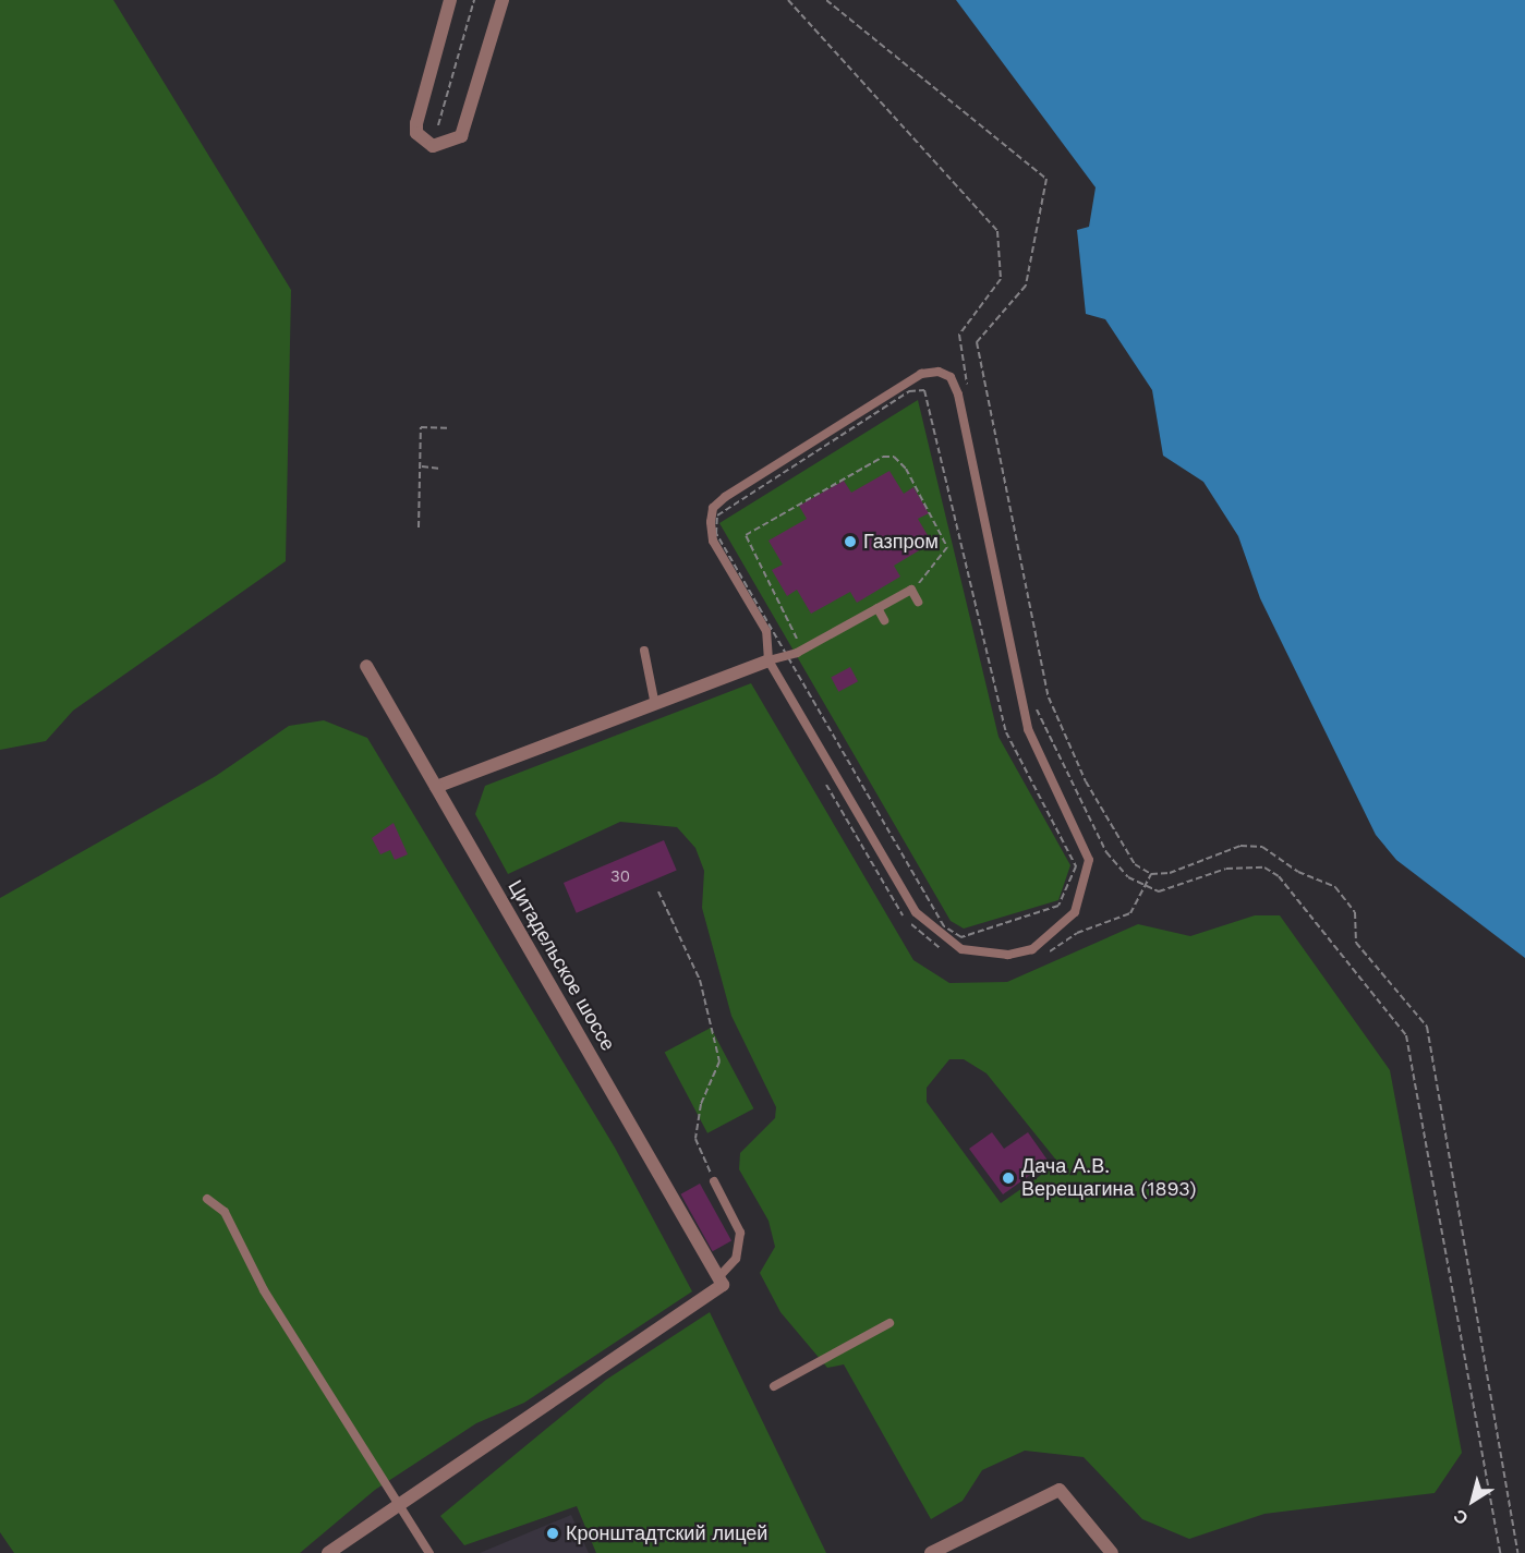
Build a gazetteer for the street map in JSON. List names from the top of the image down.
{
  "streets": {
    "street": ["Цитадельское шоссе"]
  },
  "places": ["Газпром", "Дача А.В. Верещагина (1893)", "Кронштадтский лицей"],
  "house_numbers": ["30"],
  "north": "bottom left"
}
